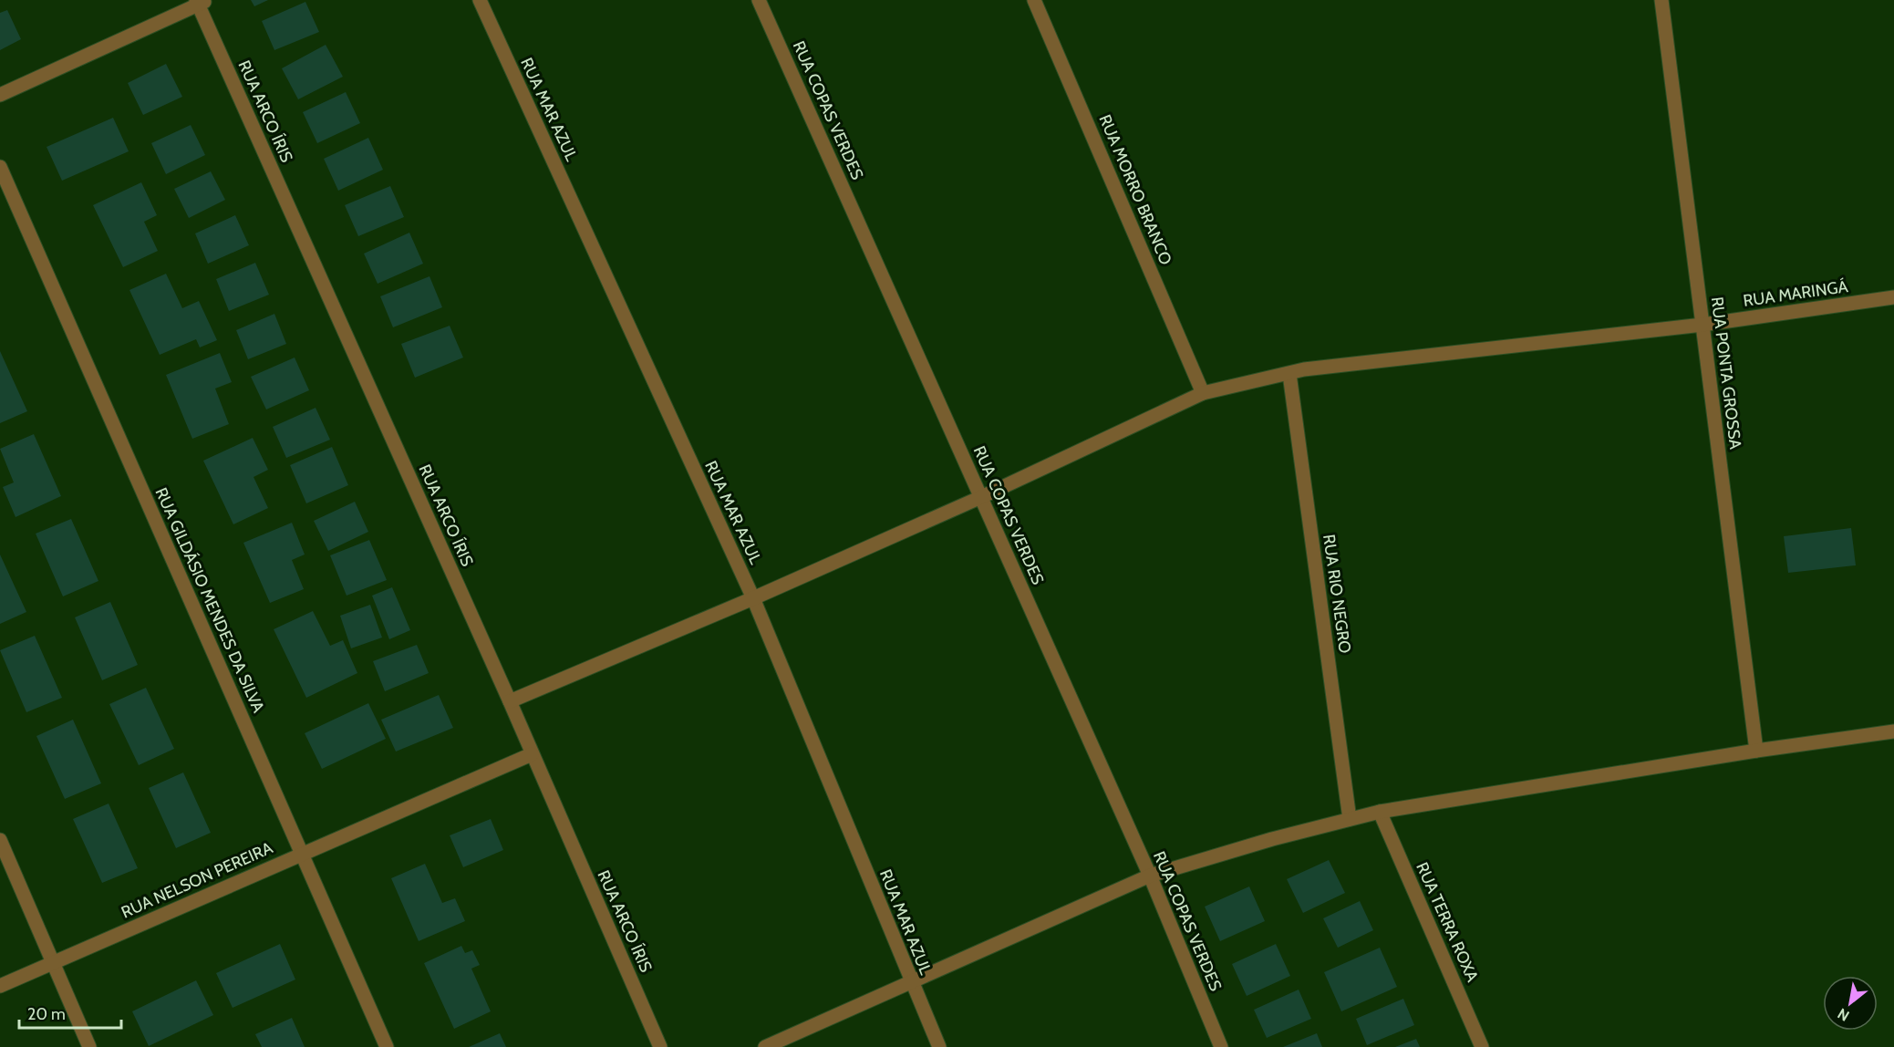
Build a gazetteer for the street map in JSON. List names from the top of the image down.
{
  "streets": {
    "street": [
      "RUA MAR AZUL",
      "RUA COPAS VERDES",
      "RUA ARCO ÍRIS",
      "RUA MORRO BRANCO",
      "RUA MARINGÁ",
      "RUA PONTA GROSSA",
      "RUA RIO NEGRO",
      "RUA GILDÁSIO MENDES DA SILVA",
      "RUA NELSON PEREIRA",
      "RUA TERRA ROXA"
    ]
  },
  "crossings": [
    ["RUA MAR AZUL", "RUA MARINGÁ"],
    ["RUA COPAS VERDES", "RUA MARINGÁ"],
    ["RUA ARCO ÍRIS", "RUA MARINGÁ"],
    ["RUA ARCO ÍRIS", "RUA NELSON PEREIRA"],
    ["RUA MORRO BRANCO", "RUA MARINGÁ"],
    ["RUA MARINGÁ", "RUA PONTA GROSSA"],
    ["RUA MARINGÁ", "RUA RIO NEGRO"],
    ["RUA GILDÁSIO MENDES DA SILVA", "RUA NELSON PEREIRA"]
  ],
  "scale_bar": "20 m",
  "north": "bottom left"
}
